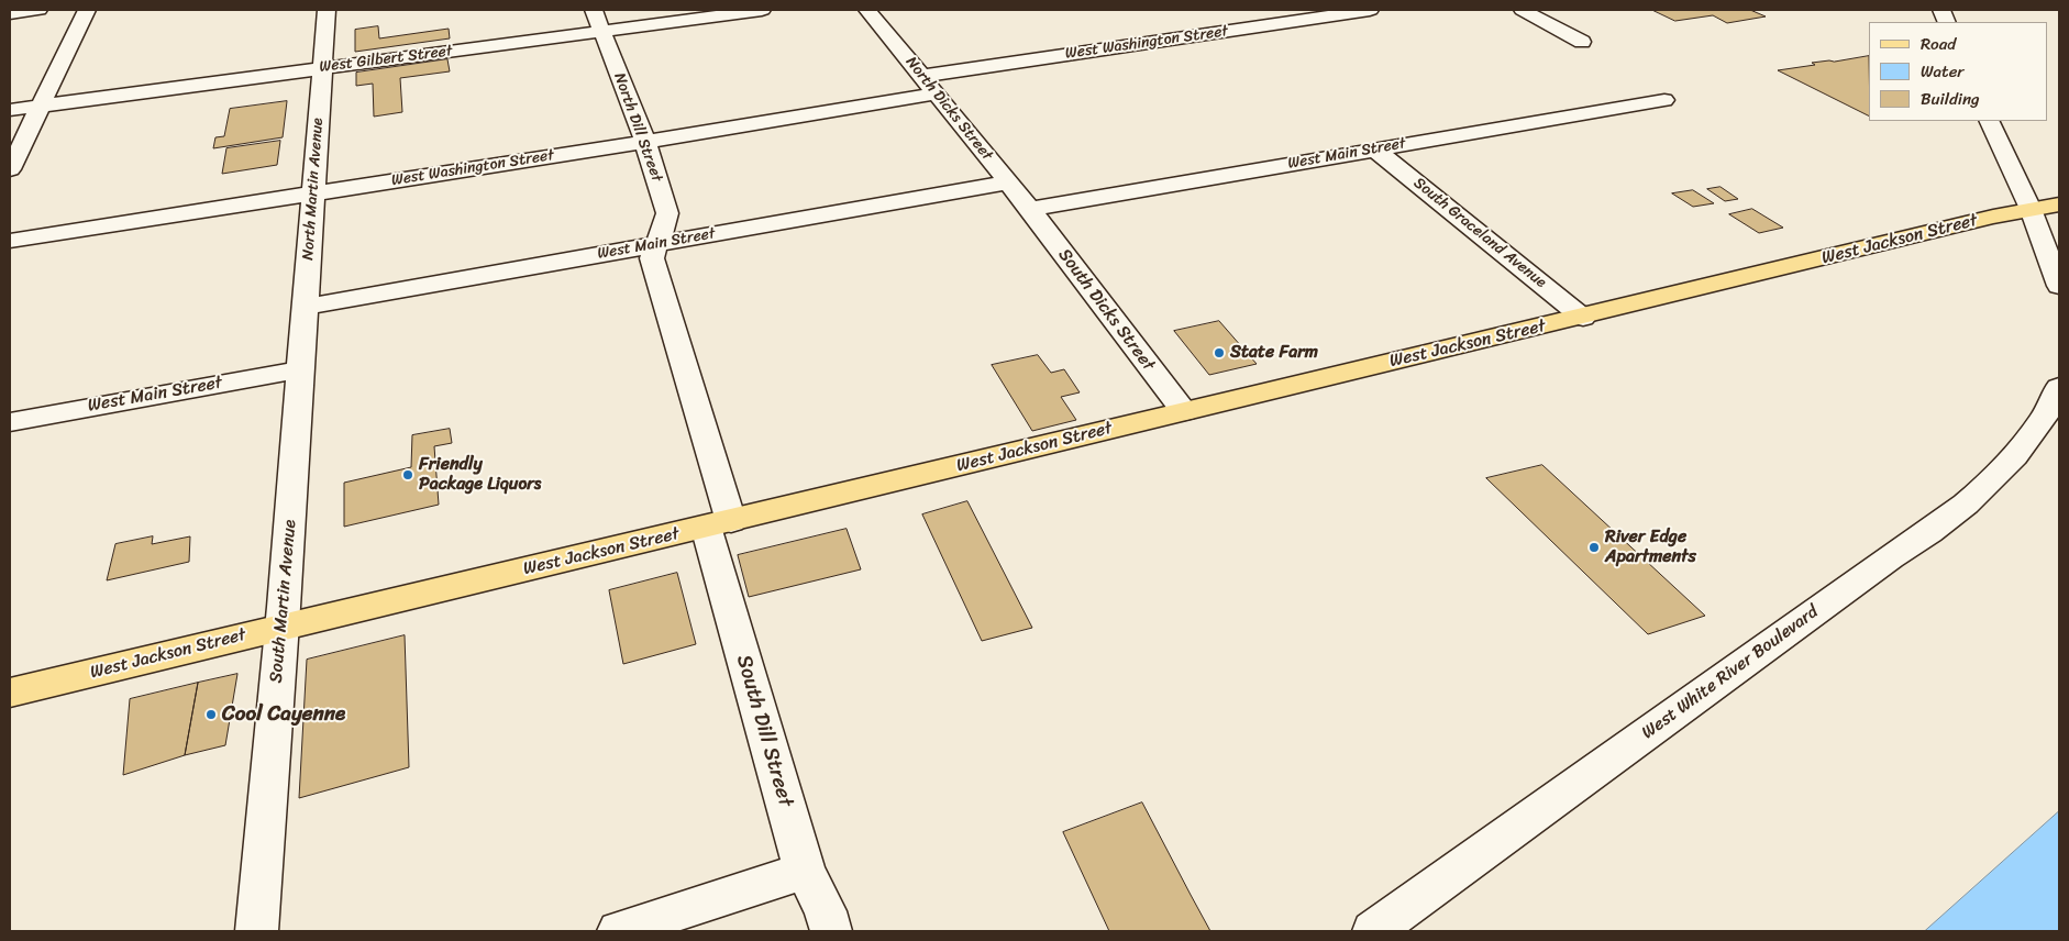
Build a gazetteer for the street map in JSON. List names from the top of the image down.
{
  "streets": {
    "main road": ["West Jackson Street"],
    "street": [
      "West Washington Street",
      "West Gilbert Street",
      "North Dicks Street",
      "North Dill Street",
      "West Main Street",
      "North Martin Avenue",
      "South Graceland Avenue",
      "South Dicks Street",
      "South Martin Avenue",
      "West White River Boulevard",
      "South Dill Street"
    ]
  },
  "crossings": [
    ["West Washington Street", "North Dicks Street"],
    ["West Washington Street", "North Dill Street"],
    ["West Washington Street", "North Martin Avenue"],
    ["West Gilbert Street", "North Dill Street"],
    ["West Gilbert Street", "North Martin Avenue"],
    ["North Dicks Street", "West Main Street"],
    ["North Dicks Street", "South Dicks Street"],
    ["North Dill Street", "West Main Street"],
    ["North Dill Street", "South Dill Street"],
    ["West Main Street", "North Martin Avenue"],
    ["West Main Street", "South Graceland Avenue"],
    ["West Main Street", "South Dicks Street"],
    ["West Main Street", "South Martin Avenue"],
    ["West Main Street", "South Dill Street"],
    ["North Martin Avenue", "South Martin Avenue"],
    ["South Graceland Avenue", "West Jackson Street"],
    ["West Jackson Street", "South Dicks Street"],
    ["West Jackson Street", "South Martin Avenue"],
    ["West Jackson Street", "South Dill Street"]
  ],
  "places": [
    "State Farm",
    "Friendly Package Liquors",
    "River Edge Apartments",
    "Cool Cayenne"
  ],
  "legend": ["Road", "Water", "Building"]
}
